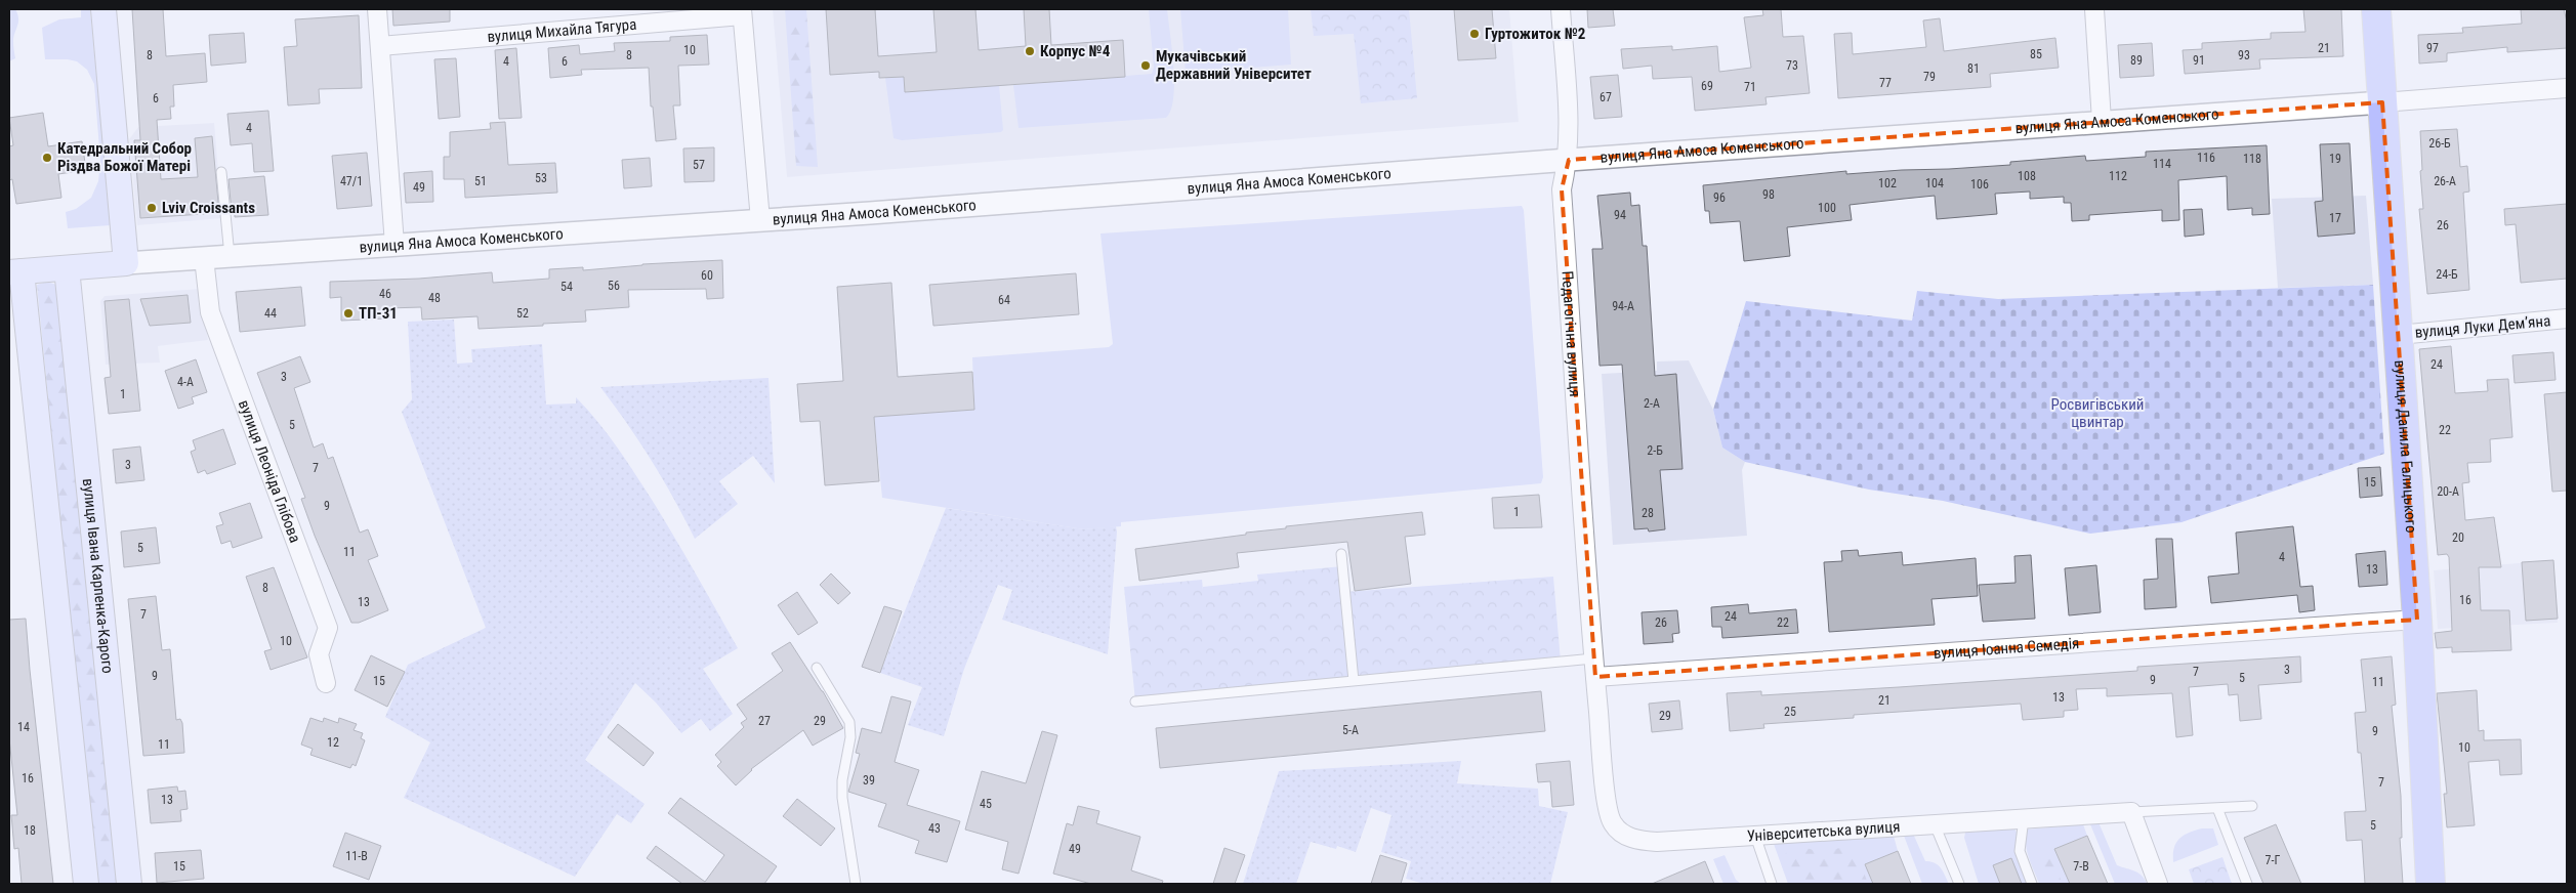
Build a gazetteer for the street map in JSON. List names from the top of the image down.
{
  "streets": {
    "main road": ["вулиця Яна Амоса Коменського", "вулиця Данила Галицького", "вулиця Івана Карпенка-Карого"],
    "street": [
      "вулиця Михайла Тягура",
      "вулиця Луки Демʼяна",
      "Педагогічна вулиця",
      "вулиця Леоніда Глібова",
      "вулиця Іоанна Семедія",
      "Університетська вулиця"
    ]
  },
  "crossings": [
    ["вулиця Яна Амоса Коменського", "Педагогічна вулиця"],
    ["вулиця Яна Амоса Коменського", "вулиця Данила Галицького"],
    ["вулиця Яна Амоса Коменського", "вулиця Леоніда Глібова"],
    ["вулиця Яна Амоса Коменського", "вулиця Івана Карпенка-Карого"],
    ["вулиця Луки Демʼяна", "вулиця Данила Галицького"],
    ["Педагогічна вулиця", "вулиця Іоанна Семедія"],
    ["Педагогічна вулиця", "Університетська вулиця"],
    ["вулиця Данила Галицького", "вулиця Іоанна Семедія"],
    ["вулиця Іоанна Семедія", "Університетська вулиця"]
  ],
  "parks": ["Росвигівський цвинтар"],
  "places": [
    "Гуртожиток №2",
    "Корпус №4",
    "Мукачівський Державний Університет",
    "Катедральний Собор Різдва Божої Матері",
    "Lviv Croissants",
    "ТП-31"
  ],
  "house_numbers": [
    "21",
    "97",
    "10",
    "85",
    "8",
    "8",
    "93",
    "89",
    "91",
    "4",
    "6",
    "73",
    "81",
    "79",
    "77",
    "69",
    "71",
    "67",
    "6",
    "4",
    "26-Б",
    "116",
    "118",
    "19",
    "114",
    "57",
    "108",
    "112",
    "53",
    "47/1",
    "51",
    "26-А",
    "102",
    "104",
    "106",
    "49",
    "98",
    "96",
    "100",
    "94",
    "17",
    "26",
    "24-Б",
    "60",
    "56",
    "54",
    "46",
    "48",
    "64",
    "94-А",
    "44",
    "52",
    "24",
    "3",
    "4-А",
    "1",
    "2-А",
    "5",
    "22",
    "2-Б",
    "3",
    "7",
    "15",
    "20-А",
    "9",
    "1",
    "28",
    "20",
    "5",
    "11",
    "4",
    "13",
    "8",
    "16",
    "13",
    "7",
    "24",
    "26",
    "22",
    "10",
    "3",
    "7",
    "9",
    "5",
    "9",
    "15",
    "11",
    "13",
    "21",
    "25",
    "29",
    "27",
    "29",
    "14",
    "5-А",
    "9",
    "12",
    "11",
    "10",
    "16",
    "39",
    "7",
    "13",
    "45",
    "5",
    "43",
    "18",
    "49",
    "11-В",
    "7-Г",
    "15",
    "7-В"
  ]
}
